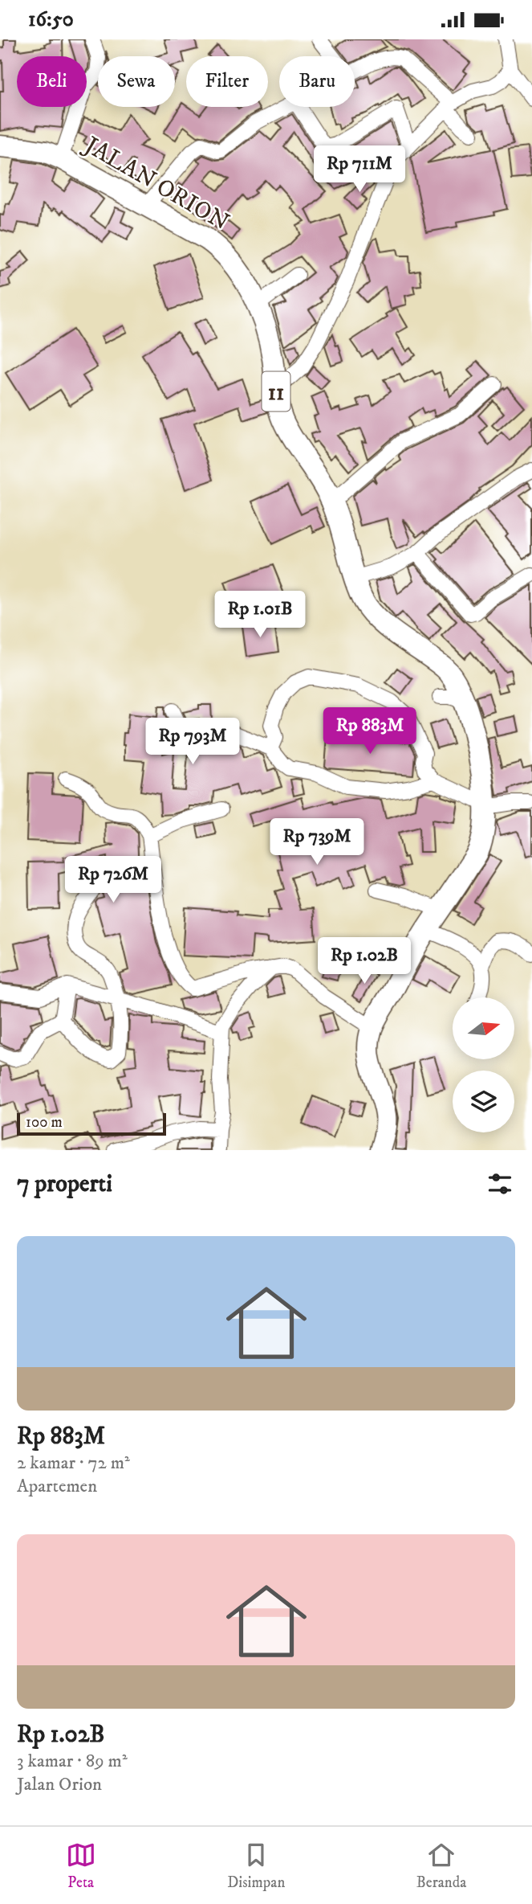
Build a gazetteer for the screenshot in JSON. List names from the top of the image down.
{
  "streets": {
    "highway": ["JALAN ORION", "11"]
  },
  "scale_bar": "100 m",
  "north": "right",
  "page": {
    "status": "16:50",
    "chip": [
      "Beli",
      "Sewa",
      "Filter",
      "Baru"
    ],
    "price": [
      "Rp 711M",
      "Rp 1.01B",
      "Rp 883M",
      "Rp 793M",
      "Rp 739M",
      "Rp 726M",
      "Rp 1.02B"
    ],
    "scale": "100 m",
    "heading": "7 properti",
    "list": [
      {
        "name": "Rp 883M",
        "note": "2 kamar · 72 m² · Apartemen"
      },
      {
        "name": "Rp 1.02B",
        "note": "3 kamar · 89 m² · Jalan Orion"
      }
    ],
    "tabs": ["Peta", "Disimpan", "Beranda"]
  }
}
